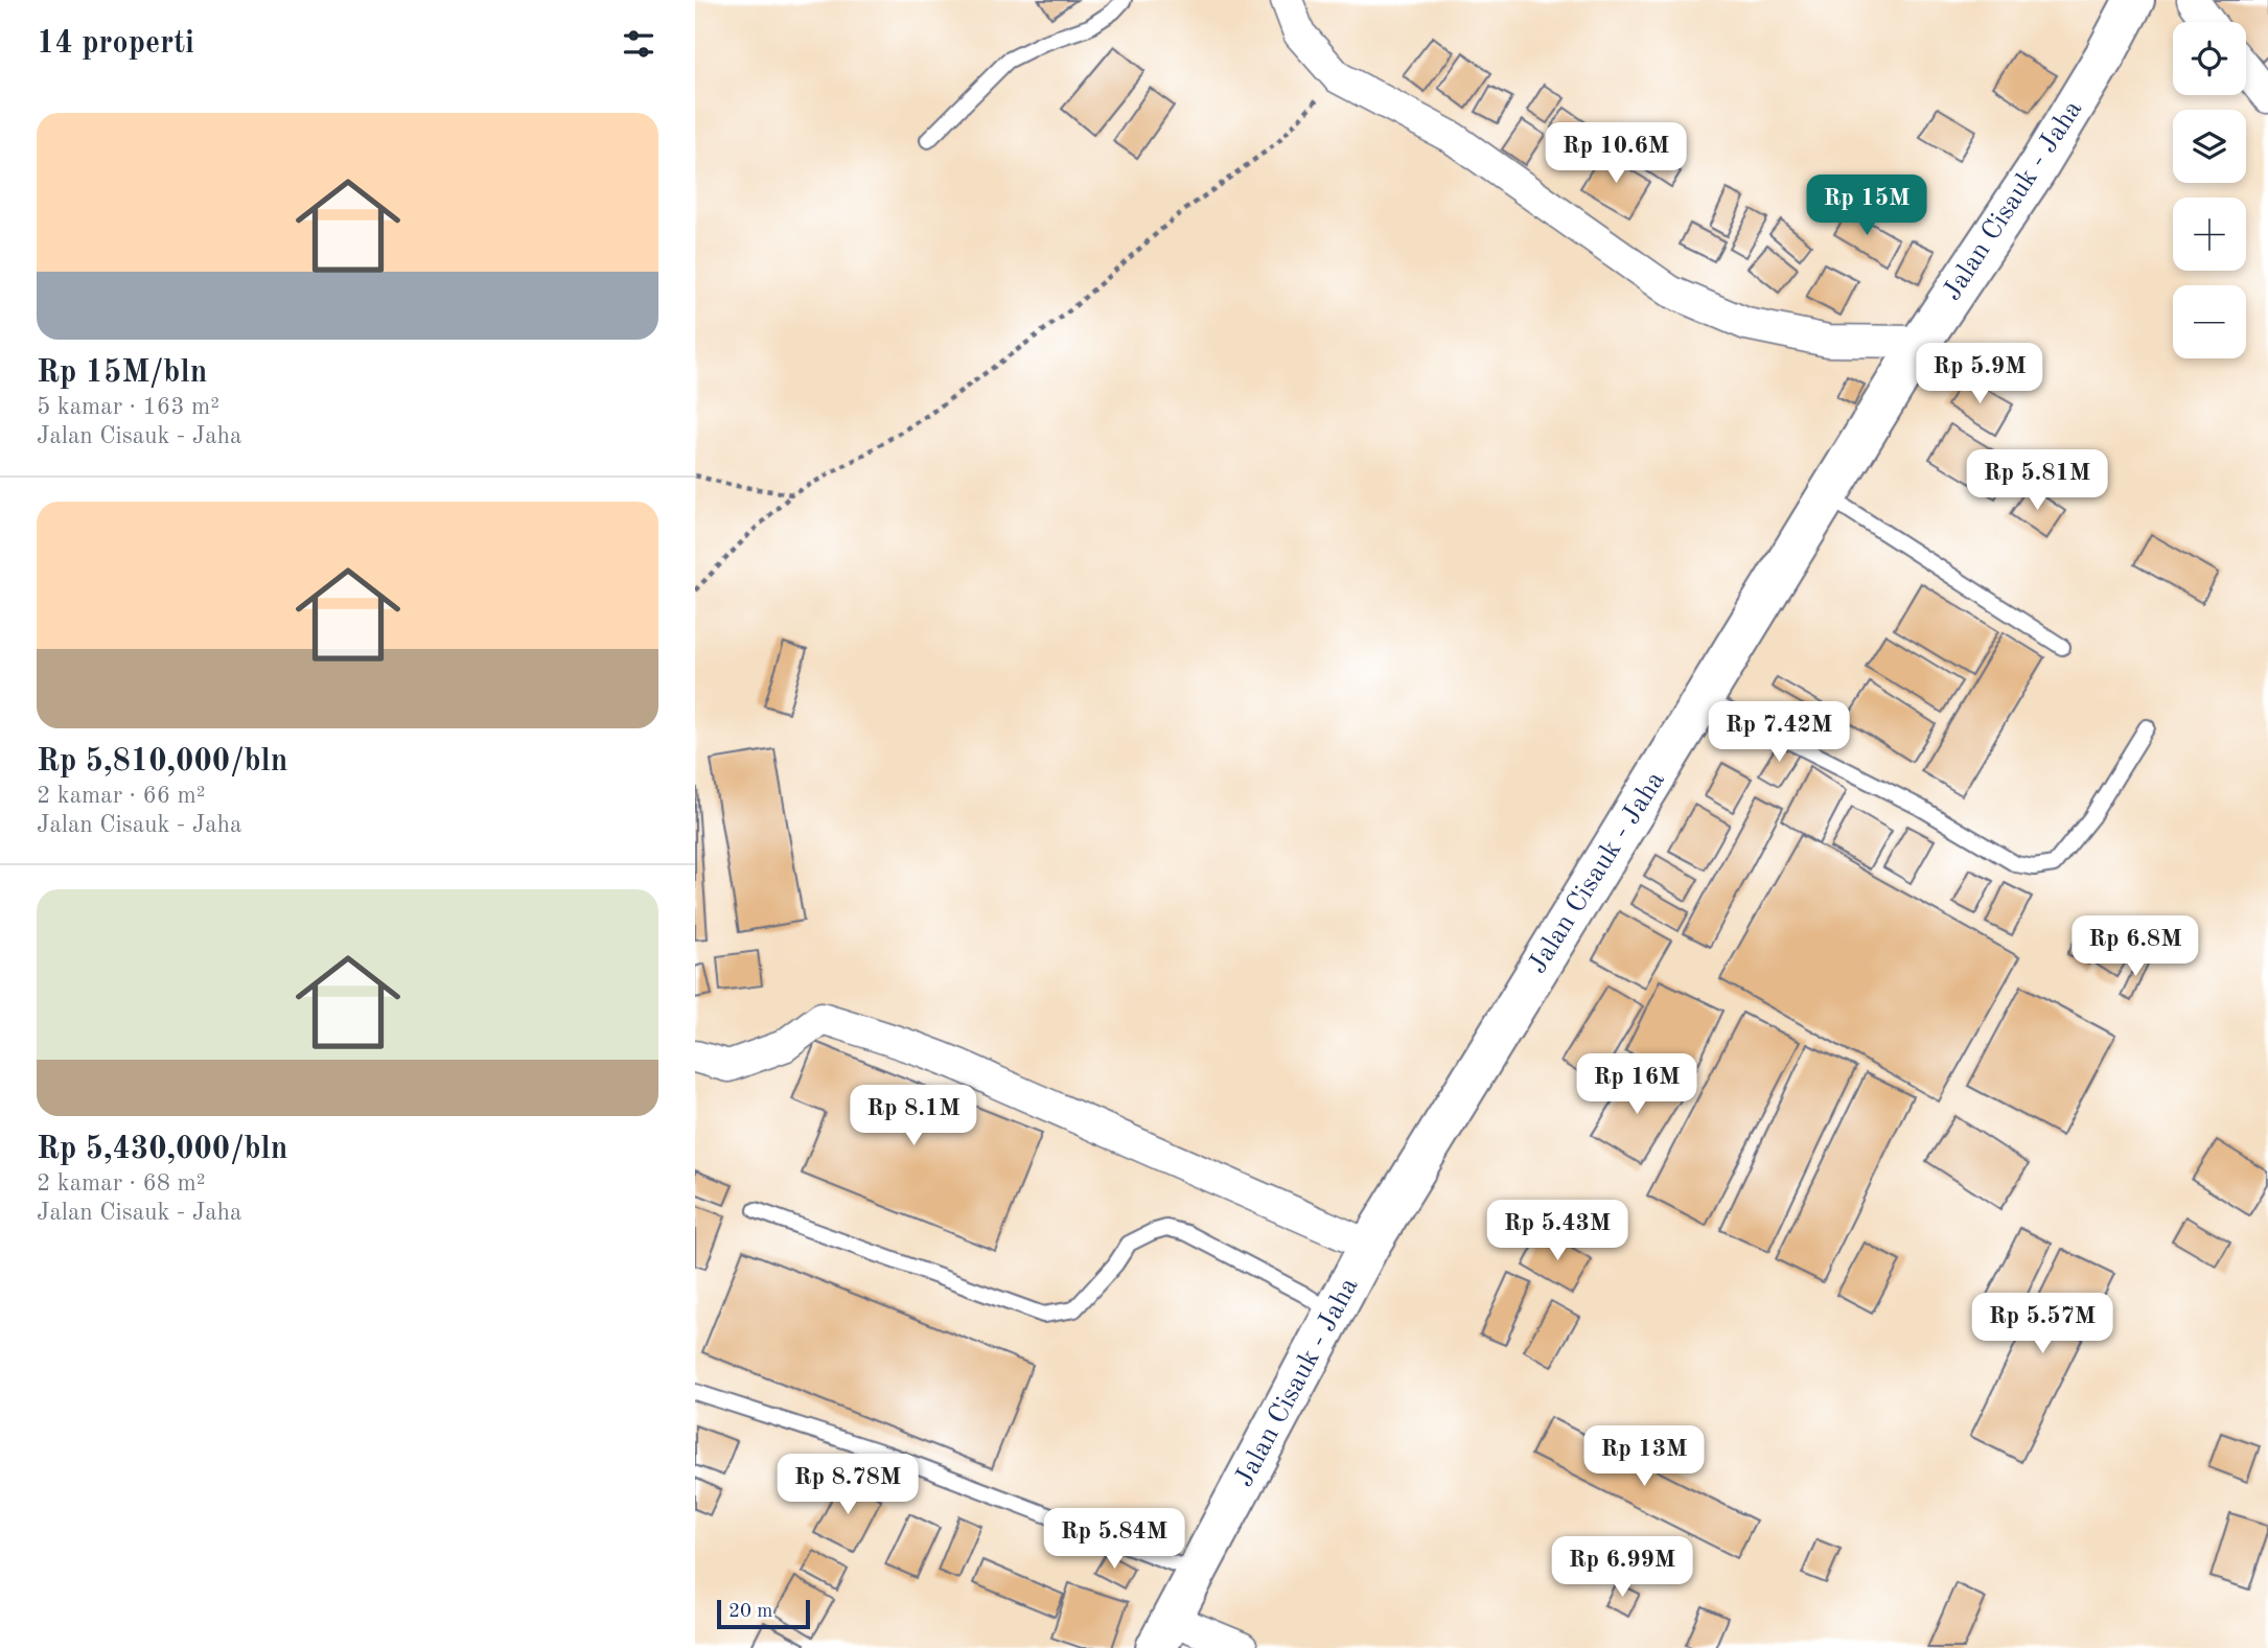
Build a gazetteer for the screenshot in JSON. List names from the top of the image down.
{
  "streets": {
    "main road": ["Jalan Cisauk - Jaha"]
  },
  "scale_bar": "20 m",
  "page": {
    "heading": "14 properti",
    "map_buttons": ["+", "−"],
    "list": [
      {
        "name": "Rp 15M/bln",
        "note": "5 kamar · 163 m² · Jalan Cisauk - Jaha"
      },
      {
        "name": "Rp 5,810,000/bln",
        "note": "2 kamar · 66 m² · Jalan Cisauk - Jaha"
      },
      {
        "name": "Rp 5,430,000/bln",
        "note": "2 kamar · 68 m² · Jalan Cisauk - Jaha"
      }
    ],
    "price": [
      "Rp 10.6M",
      "Rp 15M",
      "Rp 5.9M",
      "Rp 5.81M",
      "Rp 7.42M",
      "Rp 6.8M",
      "Rp 16M",
      "Rp 8.1M",
      "Rp 5.43M",
      "Rp 5.57M",
      "Rp 13M",
      "Rp 8.78M",
      "Rp 5.84M",
      "Rp 6.99M"
    ],
    "scale": "20 m"
  }
}
